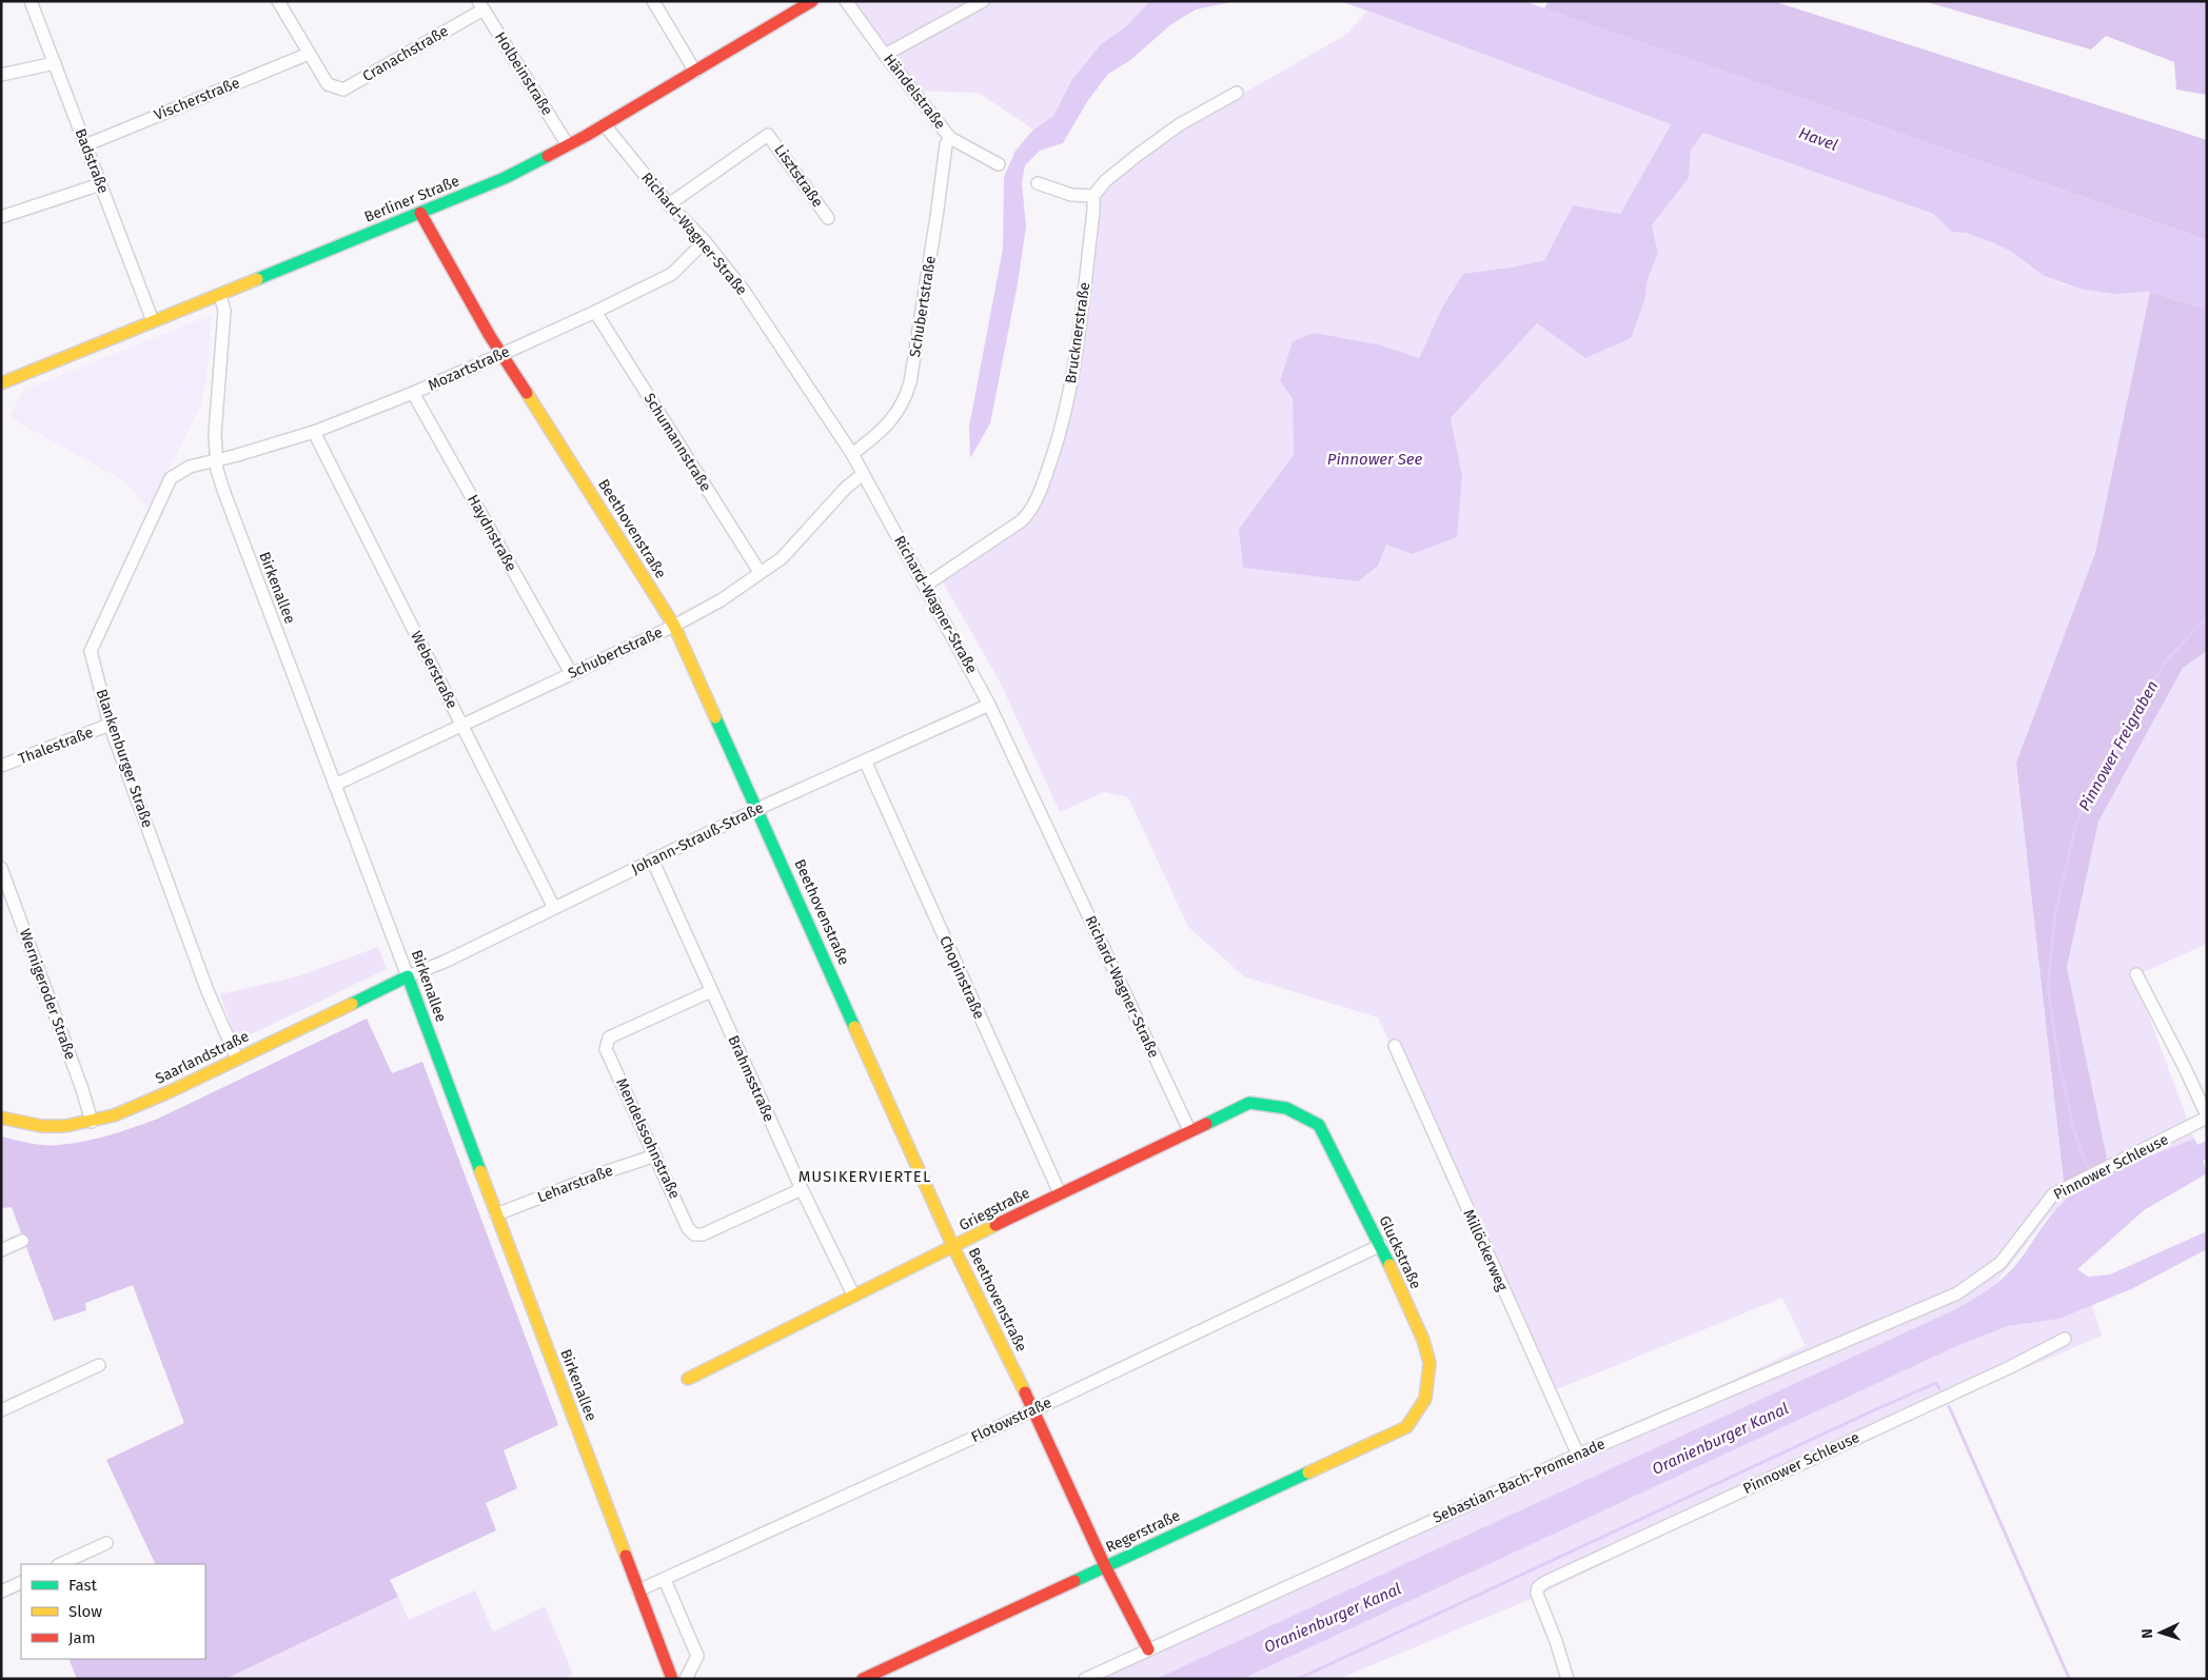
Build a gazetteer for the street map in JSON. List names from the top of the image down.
{
  "streets": {
    "street": [
      "Cranachstraße",
      "Holbeinstraße",
      "Händelstraße",
      "Vischerstraße",
      "Badstraße",
      "Lisztstraße",
      "Berliner Straße",
      "Richard-Wagner-Straße",
      "Schubertstraße",
      "Brucknerstraße",
      "Mozartstraße",
      "Schumannstraße",
      "Beethovenstraße",
      "Haydnstraße",
      "Birkenallee",
      "Weberstraße",
      "Thalestraße",
      "Blankenburger Straße",
      "Johann-Strauß-Straße",
      "Chopinstraße",
      "Wernigeroder Straße",
      "Saarlandstraße",
      "Brahmsstraße",
      "Mendelssohnstraße",
      "Pinnower Schleuse",
      "Leharstraße",
      "Griegstraße",
      "Millöckerweg",
      "Gluckstraße",
      "Flotowstraße",
      "Sebastian-Bach-Promenade",
      "Regerstraße"
    ]
  },
  "crossings": [
    ["Cranachstraße", "Holbeinstraße"],
    ["Cranachstraße", "Vischerstraße"],
    ["Holbeinstraße", "Berliner Straße"],
    ["Händelstraße", "Schubertstraße"],
    ["Vischerstraße", "Badstraße"],
    ["Badstraße", "Berliner Straße"],
    ["Lisztstraße", "Richard-Wagner-Straße"],
    ["Berliner Straße", "Richard-Wagner-Straße"],
    ["Berliner Straße", "Beethovenstraße"],
    ["Berliner Straße", "Birkenallee"],
    ["Richard-Wagner-Straße", "Schubertstraße"],
    ["Richard-Wagner-Straße", "Brucknerstraße"],
    ["Richard-Wagner-Straße", "Mozartstraße"],
    ["Richard-Wagner-Straße", "Johann-Strauß-Straße"],
    ["Richard-Wagner-Straße", "Griegstraße"],
    ["Schubertstraße", "Schumannstraße"],
    ["Schubertstraße", "Beethovenstraße"],
    ["Schubertstraße", "Haydnstraße"],
    ["Schubertstraße", "Birkenallee"],
    ["Schubertstraße", "Weberstraße"],
    ["Mozartstraße", "Schumannstraße"],
    ["Mozartstraße", "Beethovenstraße"],
    ["Mozartstraße", "Haydnstraße"],
    ["Mozartstraße", "Birkenallee"],
    ["Mozartstraße", "Weberstraße"],
    ["Mozartstraße", "Blankenburger Straße"],
    ["Beethovenstraße", "Johann-Strauß-Straße"],
    ["Beethovenstraße", "Griegstraße"],
    ["Beethovenstraße", "Flotowstraße"],
    ["Beethovenstraße", "Sebastian-Bach-Promenade"],
    ["Beethovenstraße", "Regerstraße"],
    ["Birkenallee", "Blankenburger Straße"],
    ["Birkenallee", "Johann-Strauß-Straße"],
    ["Birkenallee", "Saarlandstraße"],
    ["Birkenallee", "Leharstraße"],
    ["Birkenallee", "Flotowstraße"],
    ["Weberstraße", "Johann-Strauß-Straße"],
    ["Thalestraße", "Blankenburger Straße"],
    ["Blankenburger Straße", "Saarlandstraße"],
    ["Johann-Strauß-Straße", "Chopinstraße"],
    ["Johann-Strauß-Straße", "Saarlandstraße"],
    ["Johann-Strauß-Straße", "Brahmsstraße"],
    ["Chopinstraße", "Griegstraße"],
    ["Wernigeroder Straße", "Saarlandstraße"],
    ["Brahmsstraße", "Mendelssohnstraße"],
    ["Brahmsstraße", "Griegstraße"],
    ["Mendelssohnstraße", "Leharstraße"],
    ["Pinnower Schleuse", "Sebastian-Bach-Promenade"],
    ["Griegstraße", "Gluckstraße"],
    ["Millöckerweg", "Sebastian-Bach-Promenade"],
    ["Gluckstraße", "Flotowstraße"],
    ["Gluckstraße", "Regerstraße"]
  ],
  "districts": ["MUSIKERVIERTEL"],
  "water": [
    "Havel",
    "Pinnower See",
    "Pinnower Freigraben",
    "Oranienburger Kanal"
  ],
  "legend": ["Fast", "Slow", "Jam"],
  "north": "left"
}
